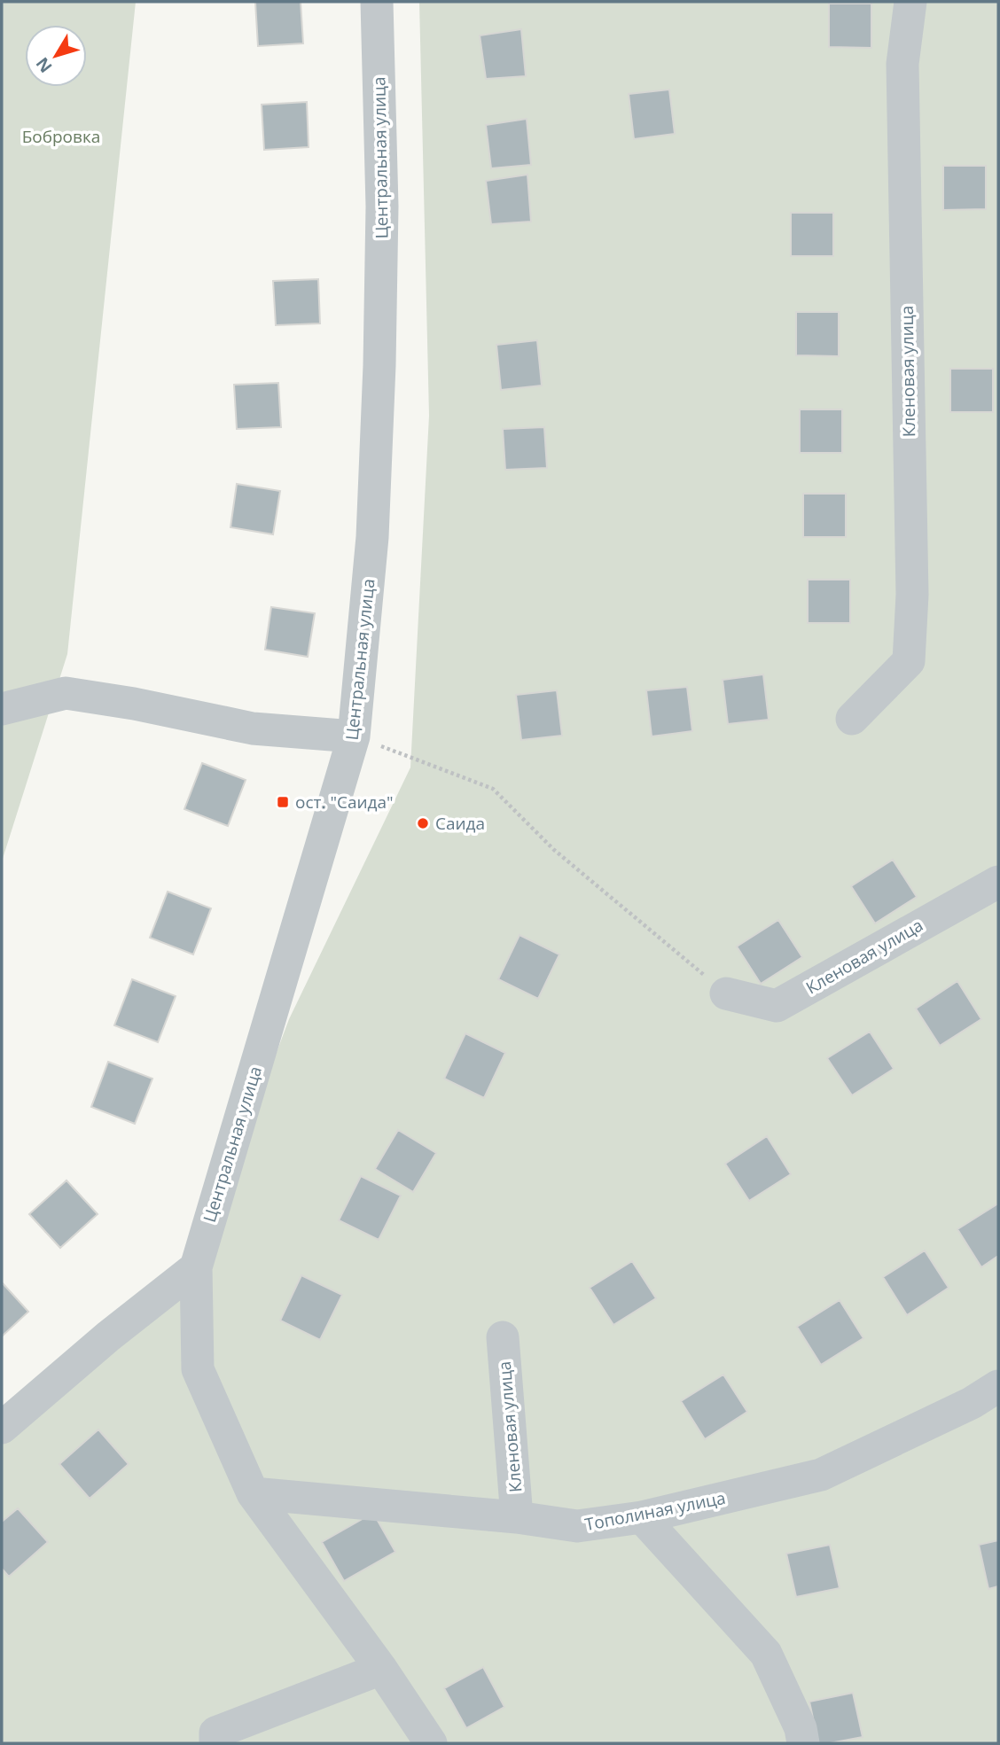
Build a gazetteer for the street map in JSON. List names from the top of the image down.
{
  "streets": {
    "street": ["Центральная улица", "Кленовая улица", "Тополиная улица"]
  },
  "crossings": [
    ["Центральная улица", "Тополиная улица"],
    ["Кленовая улица", "Тополиная улица"]
  ],
  "parks": ["Бобровка"],
  "places": {
    "transit": ["ост. \"Саида\""],
    "other": ["Саида"]
  },
  "north": "bottom left"
}
